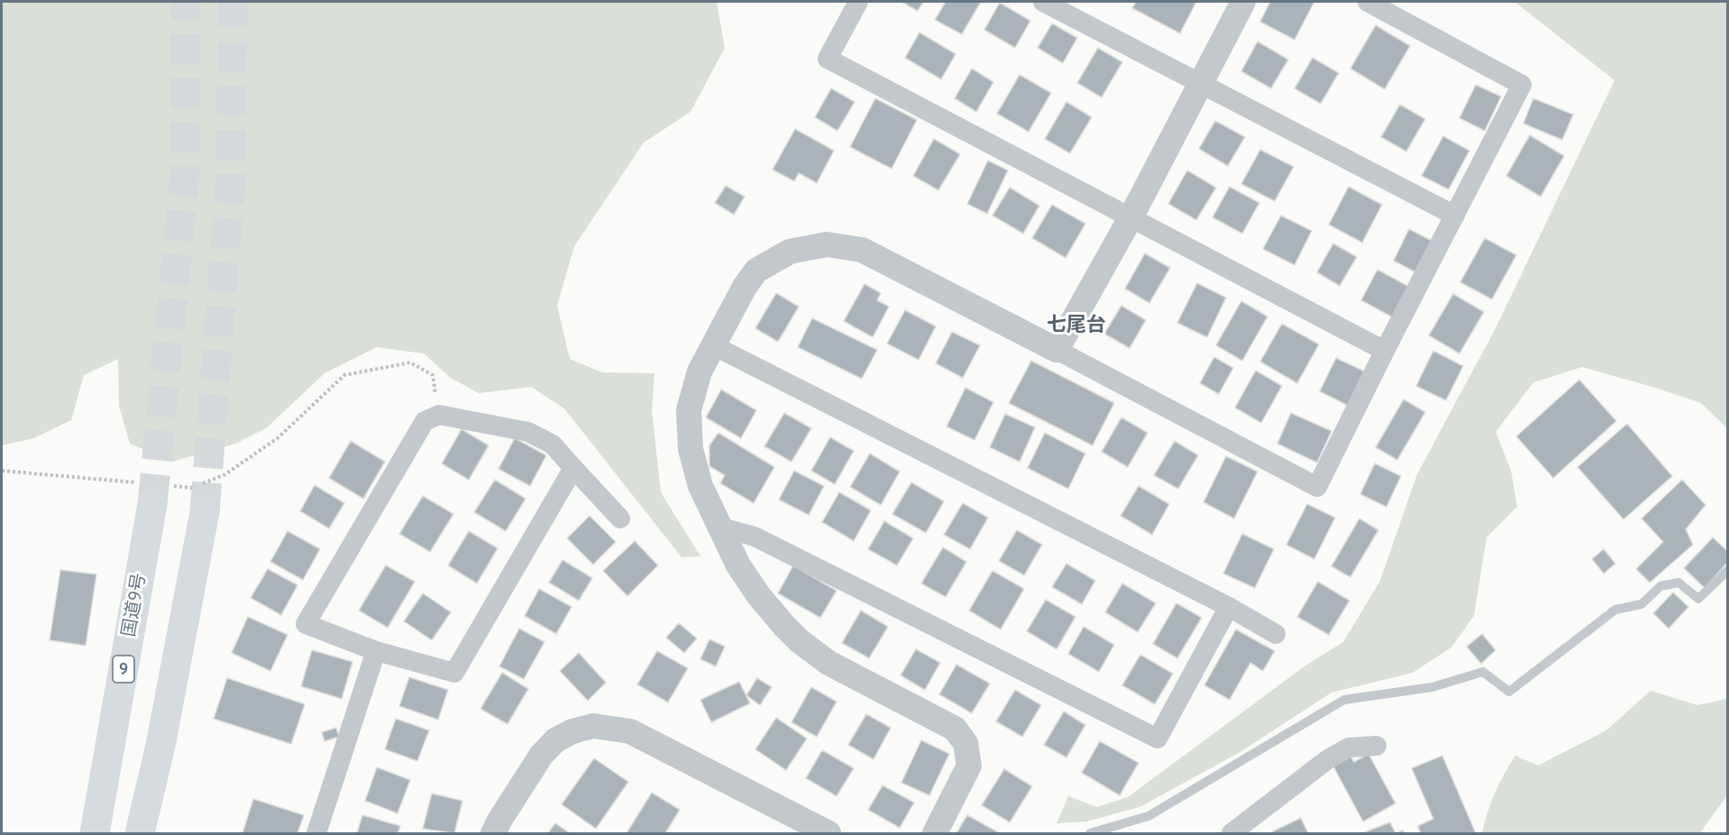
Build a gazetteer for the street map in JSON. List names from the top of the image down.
{
  "streets": {
    "highway": ["国道9号", "9"]
  },
  "districts": ["七尾台"]
}
